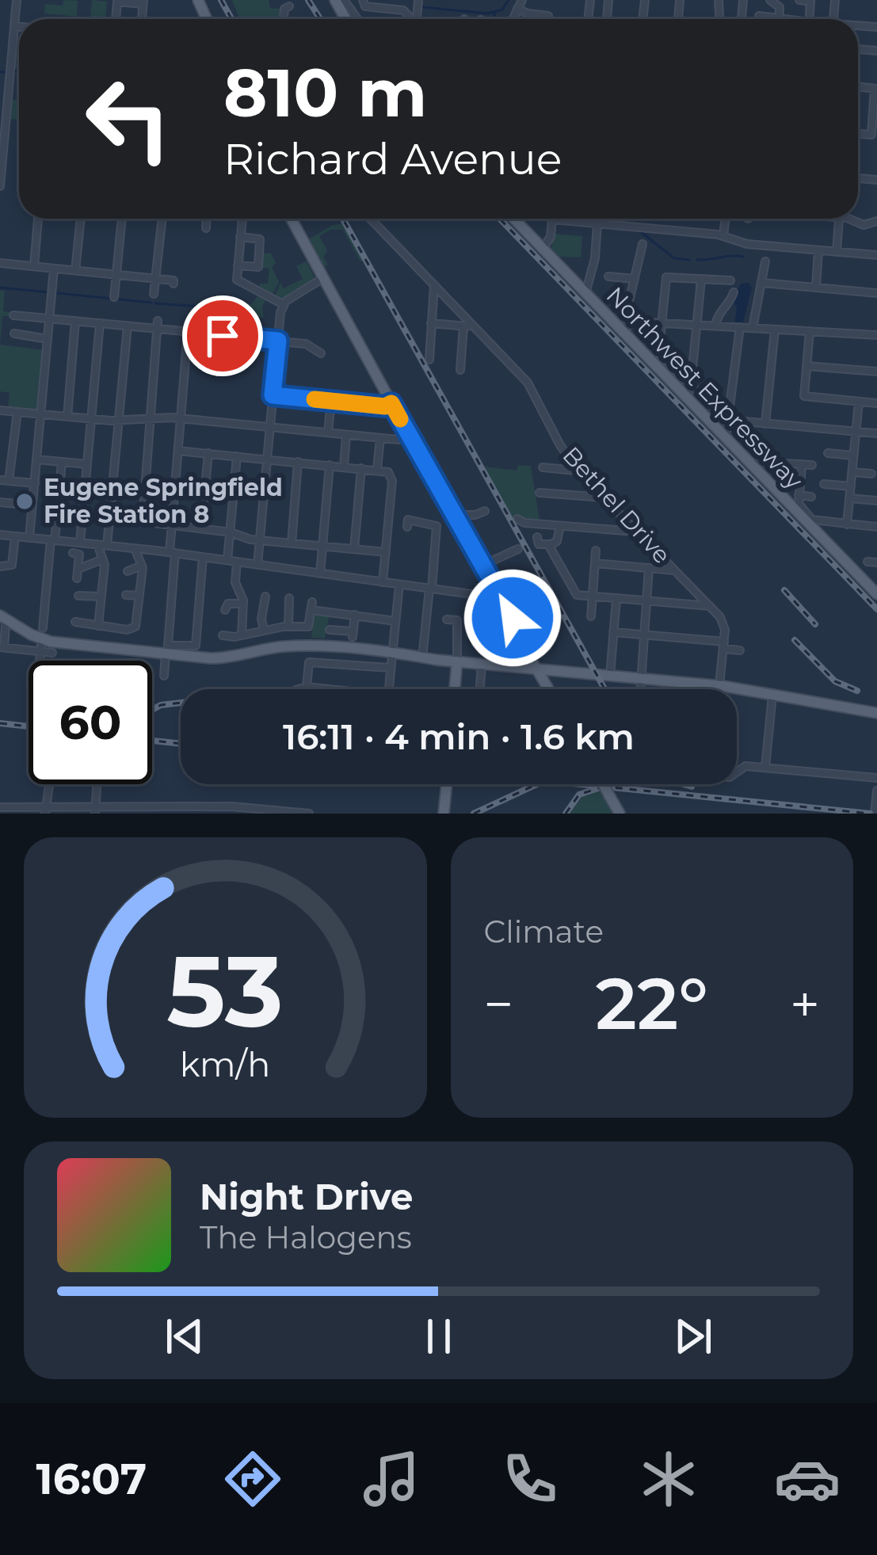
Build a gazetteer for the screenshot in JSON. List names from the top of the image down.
{
  "streets": {
    "main road": ["Northwest Expressway"],
    "street": ["Bethel Drive"]
  },
  "places": ["Eugene Springfield Fire Station 8"],
  "page": {
    "turn": ["810 m", "Richard Avenue"],
    "limit": "60",
    "trip": "16:11 · 4 min · 1.6 km",
    "tile": "Climate",
    "heat": ["−", "22°", "+"],
    "song": ["Night Drive", "The Halogens"],
    "tabs": "16:07",
    "gauge": ["53", "km/h"]
  }
}
